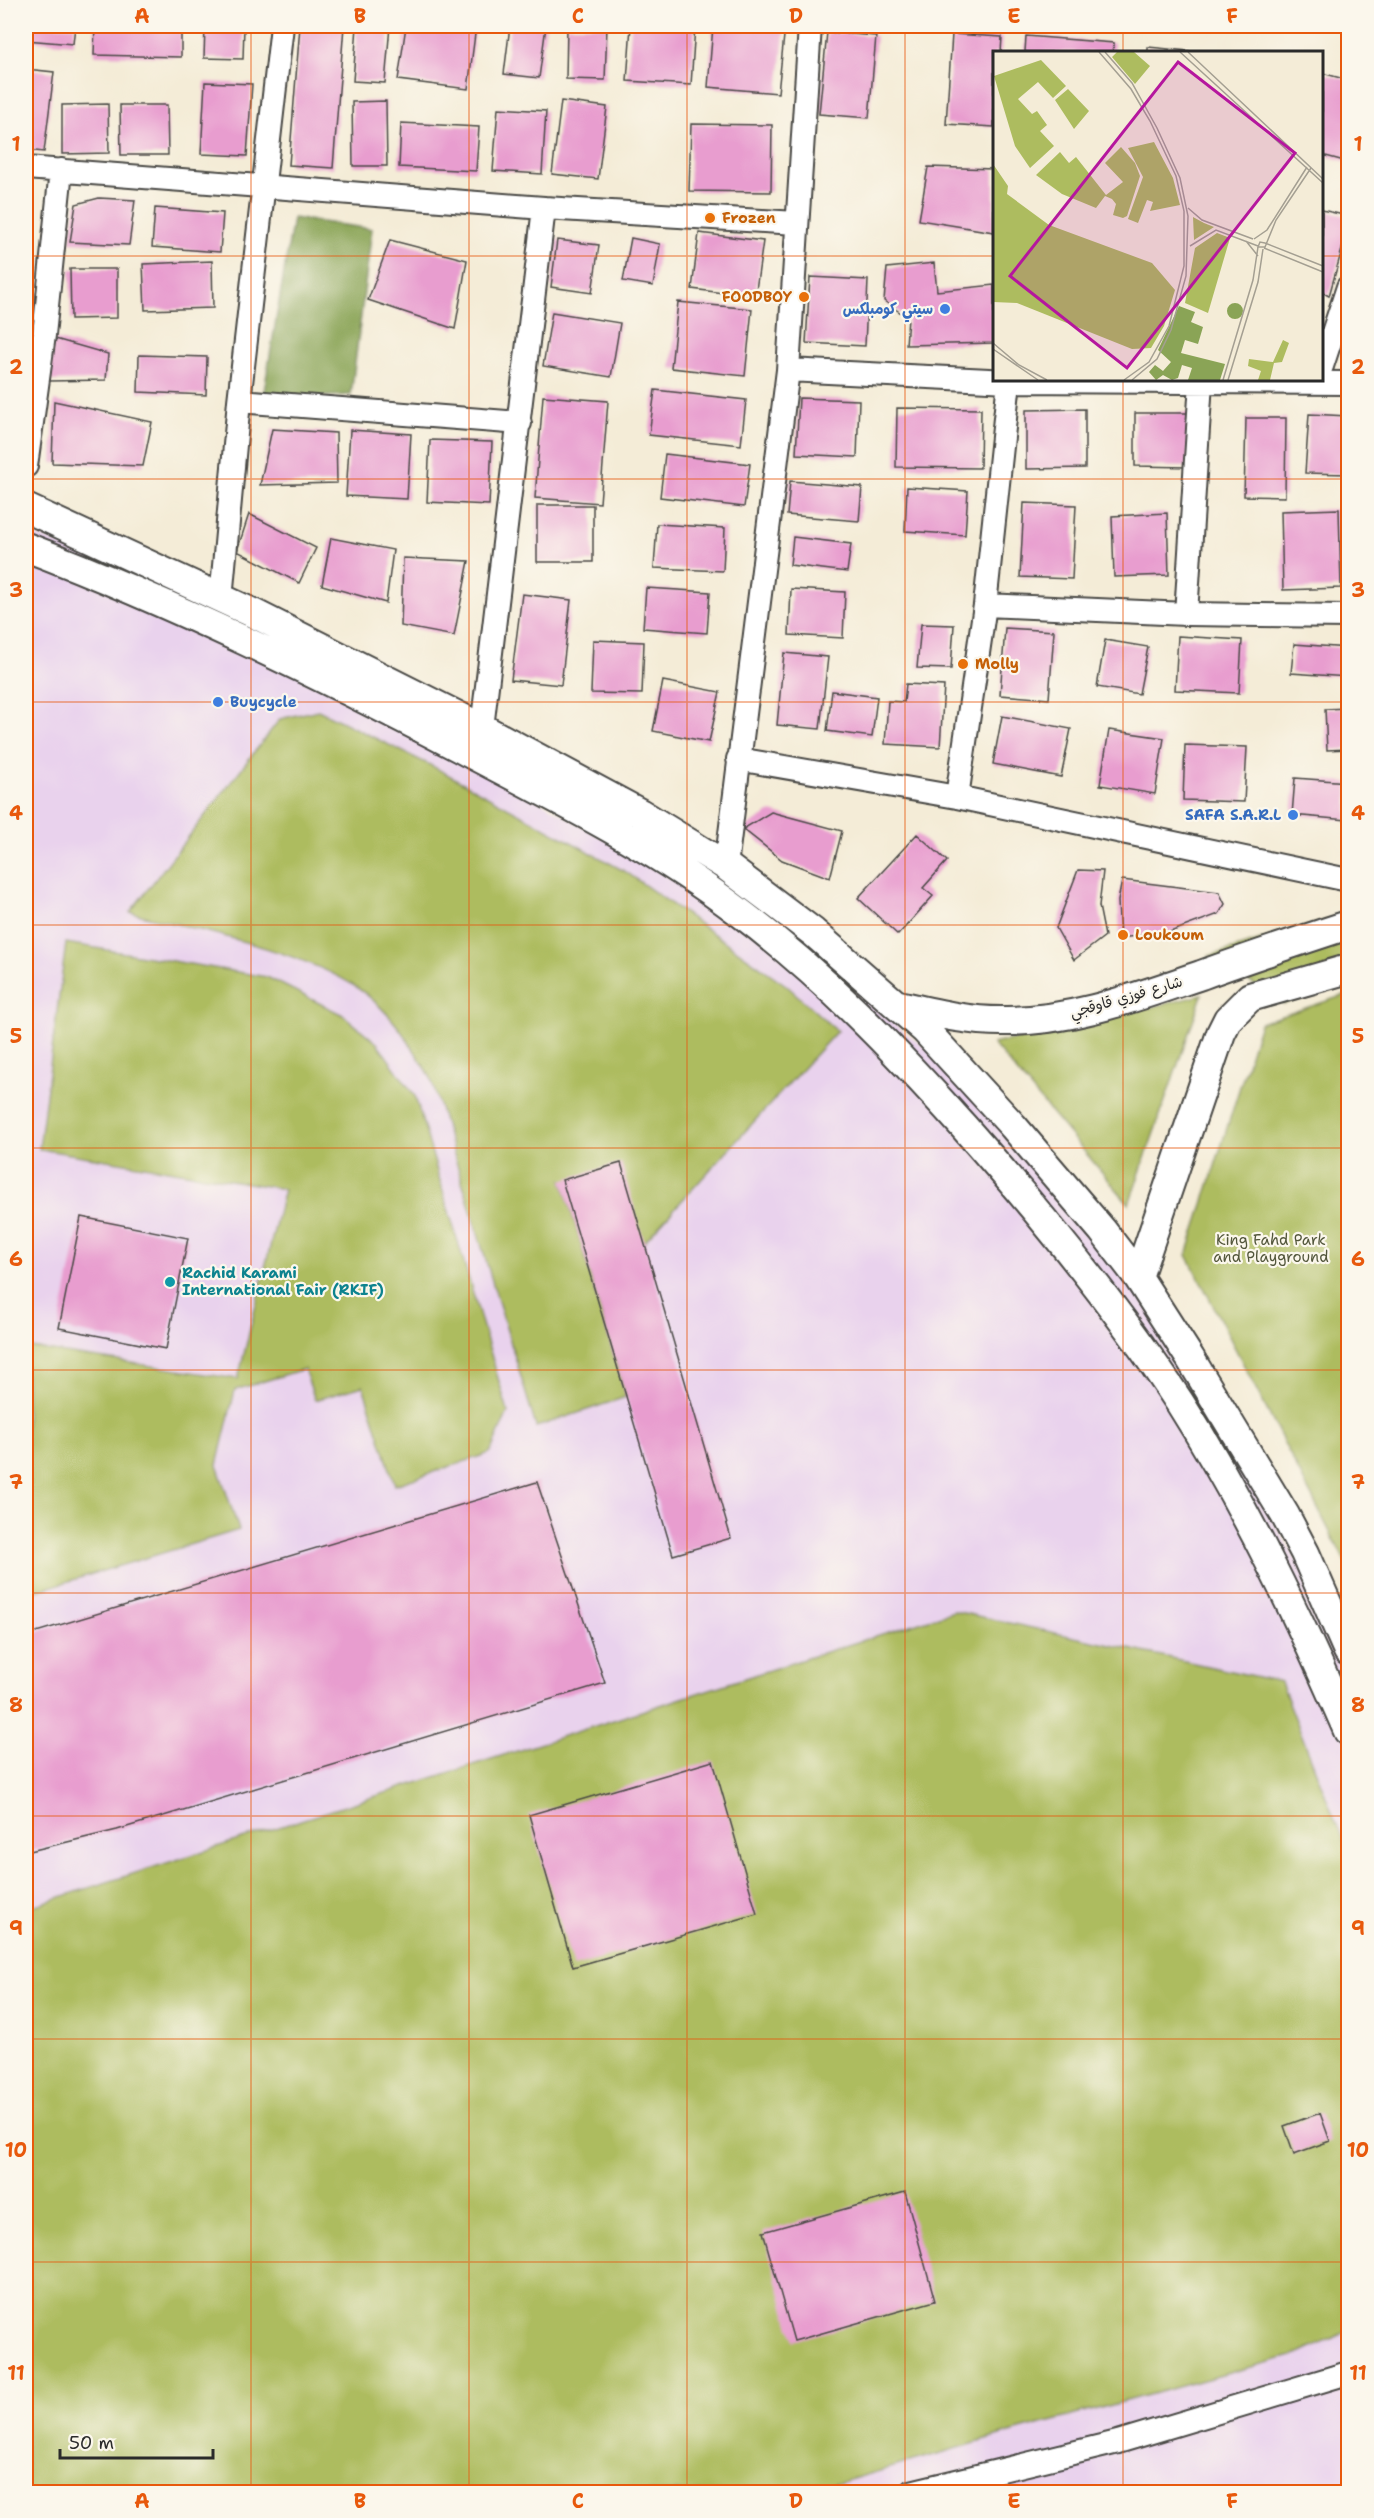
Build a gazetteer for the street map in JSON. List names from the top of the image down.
{
  "streets": {
    "street": ["شارع فوزي قاوقجي"]
  },
  "parks": ["King Fahd Park and Playground"],
  "places": [
    "Frozen",
    "FOODBOY",
    "سيتي كومبلكس",
    "Molly",
    "Buycycle",
    "SAFA S.A.R.L",
    "Loukoum",
    "Rachid Karami International Fair (RKIF)"
  ],
  "scale_bar": "50 m",
  "grid": {
    "columns": [
      "A",
      "B",
      "C",
      "D",
      "E",
      "F"
    ],
    "rows": [
      "1",
      "2",
      "3",
      "4",
      "5",
      "6",
      "7",
      "8",
      "9",
      "10",
      "11"
    ]
  }
}
